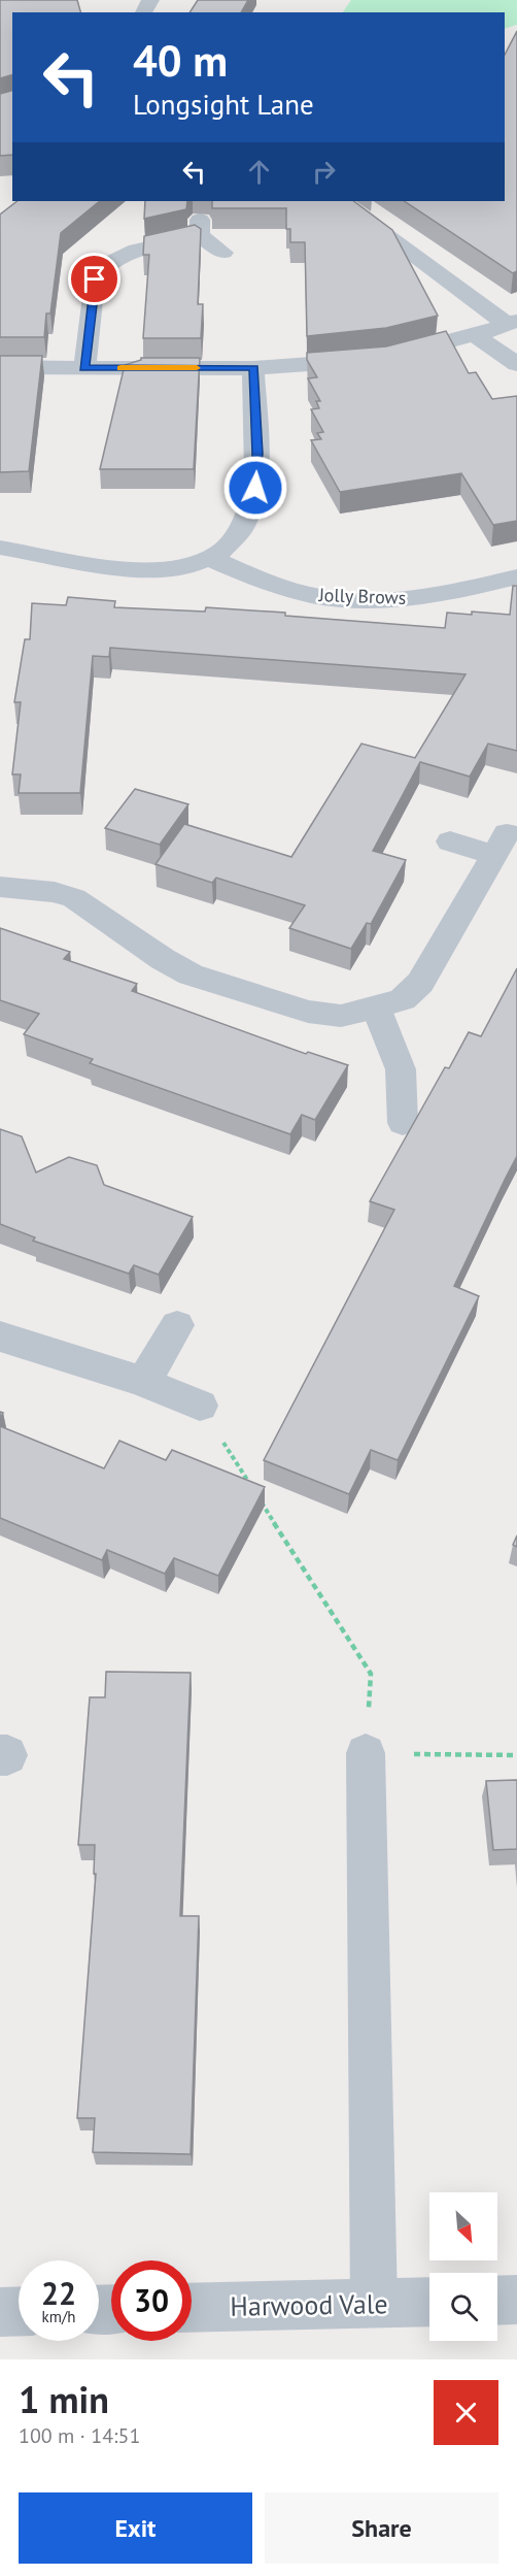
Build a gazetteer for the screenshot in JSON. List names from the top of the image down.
{
  "streets": {
    "street": ["Jolly Brows", "Harwood Vale"]
  },
  "north": "bottom right",
  "page": {
    "turn": ["40 m", "Longsight Lane"],
    "speed": "22 km/h",
    "limit": "30",
    "heading": ["1 min", "100 m · 14:51"],
    "buttons": ["Exit", "Share"]
  }
}
